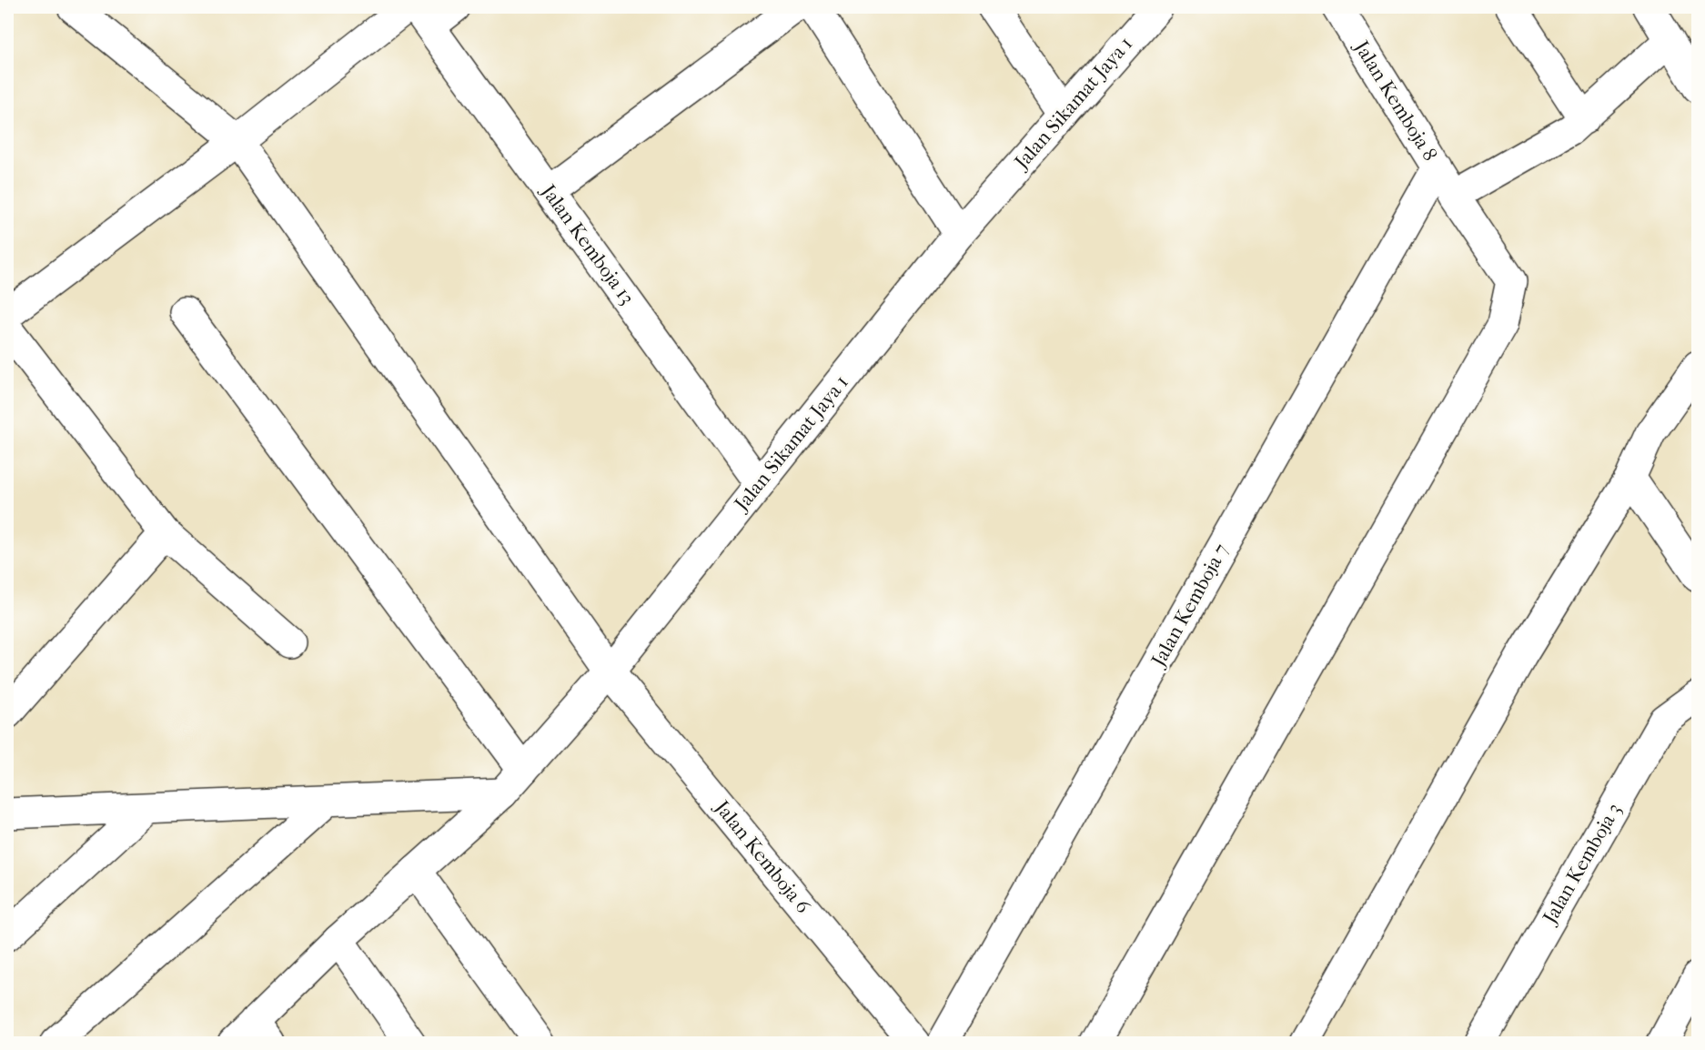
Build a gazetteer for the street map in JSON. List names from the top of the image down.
{
  "streets": {
    "street": [
      "Jalan Kemboja 8",
      "Jalan Sikamat Jaya 1",
      "Jalan Kemboja 13",
      "Jalan Kemboja 7",
      "Jalan Kemboja 6",
      "Jalan Kemboja 3"
    ]
  },
  "crossings": [
    ["Jalan Kemboja 8", "Jalan Kemboja 7"],
    ["Jalan Sikamat Jaya 1", "Jalan Kemboja 13"],
    ["Jalan Sikamat Jaya 1", "Jalan Kemboja 6"]
  ]
}
